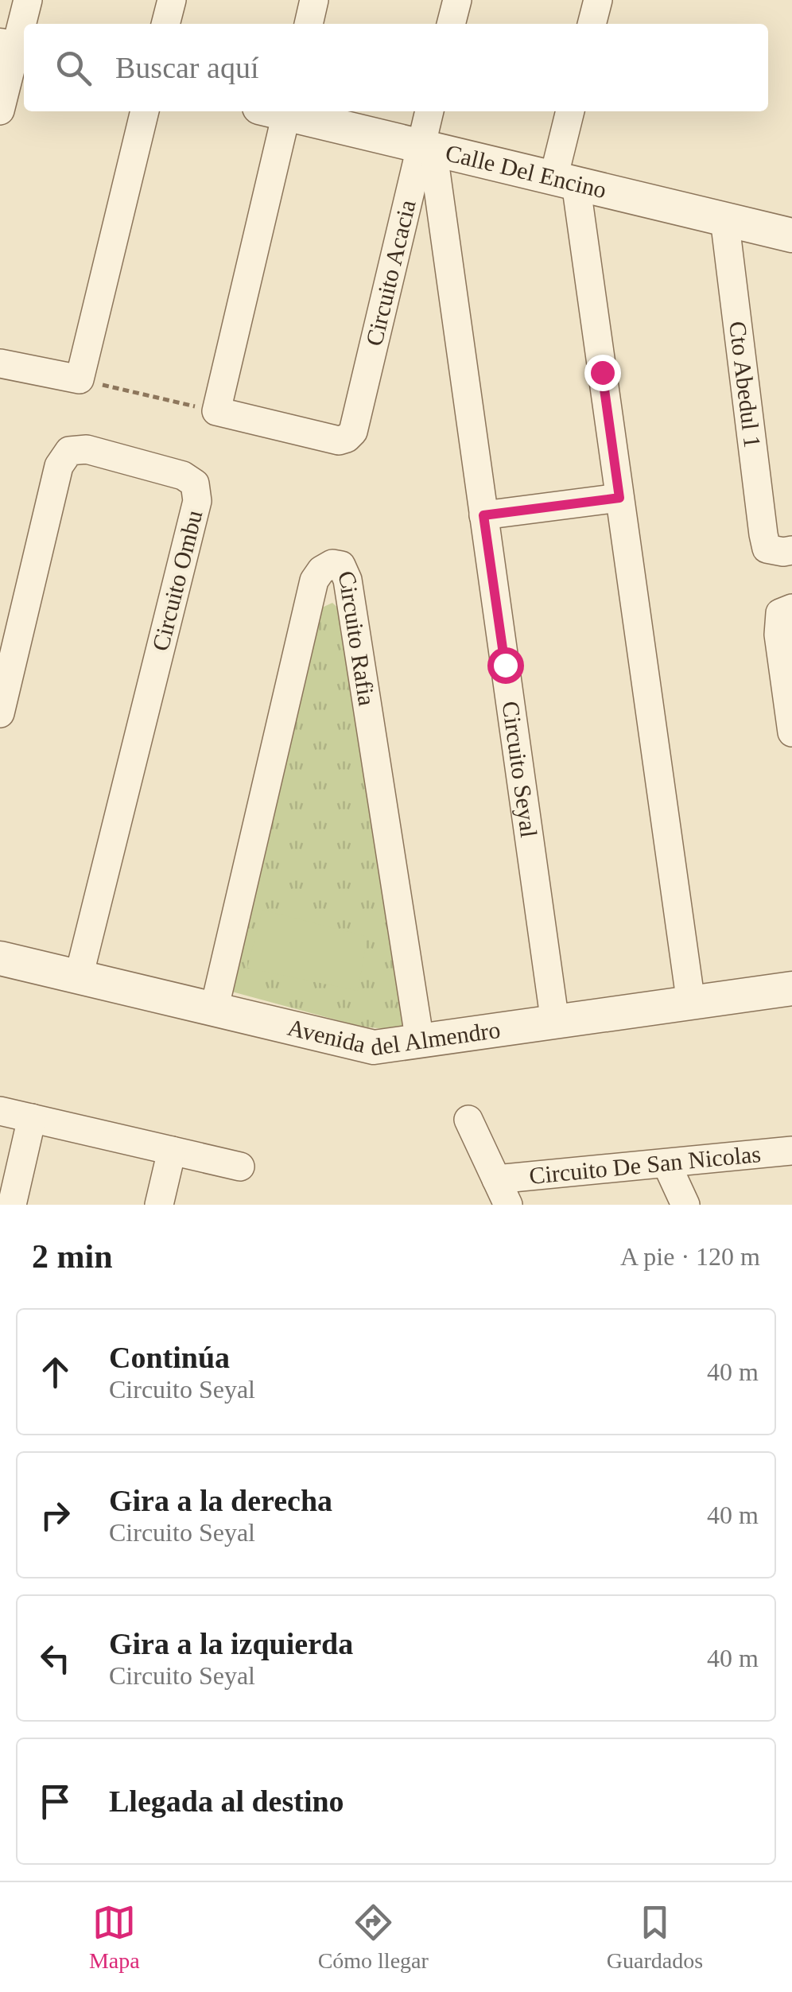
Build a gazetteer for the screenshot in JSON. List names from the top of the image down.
{
  "streets": {
    "street": [
      "Calle Del Encino",
      "Circuito Acacia",
      "Cto Abedul 1",
      "Circuito Ombu",
      "Circuito Rafia",
      "Circuito Seyal",
      "Avenida del Almendro",
      "Circuito De San Nicolas"
    ]
  },
  "crossings": [
    ["Calle Del Encino", "Circuito Acacia"],
    ["Calle Del Encino", "Cto Abedul 1"],
    ["Calle Del Encino", "Circuito Seyal"],
    ["Circuito Acacia", "Circuito Seyal"],
    ["Circuito Ombu", "Avenida del Almendro"],
    ["Circuito Rafia", "Avenida del Almendro"],
    ["Circuito Seyal", "Avenida del Almendro"]
  ],
  "page": {
    "search": "Buscar aquí",
    "heading": ["2 min", "A pie · 120 m"],
    "list": [
      ["Continúa", "Circuito Seyal", "40 m"],
      ["Gira a la derecha", "Circuito Seyal", "40 m"],
      ["Gira a la izquierda", "Circuito Seyal", "40 m"],
      "Llegada al destino"
    ],
    "nav": ["Mapa", "Cómo llegar", "Guardados"]
  }
}
